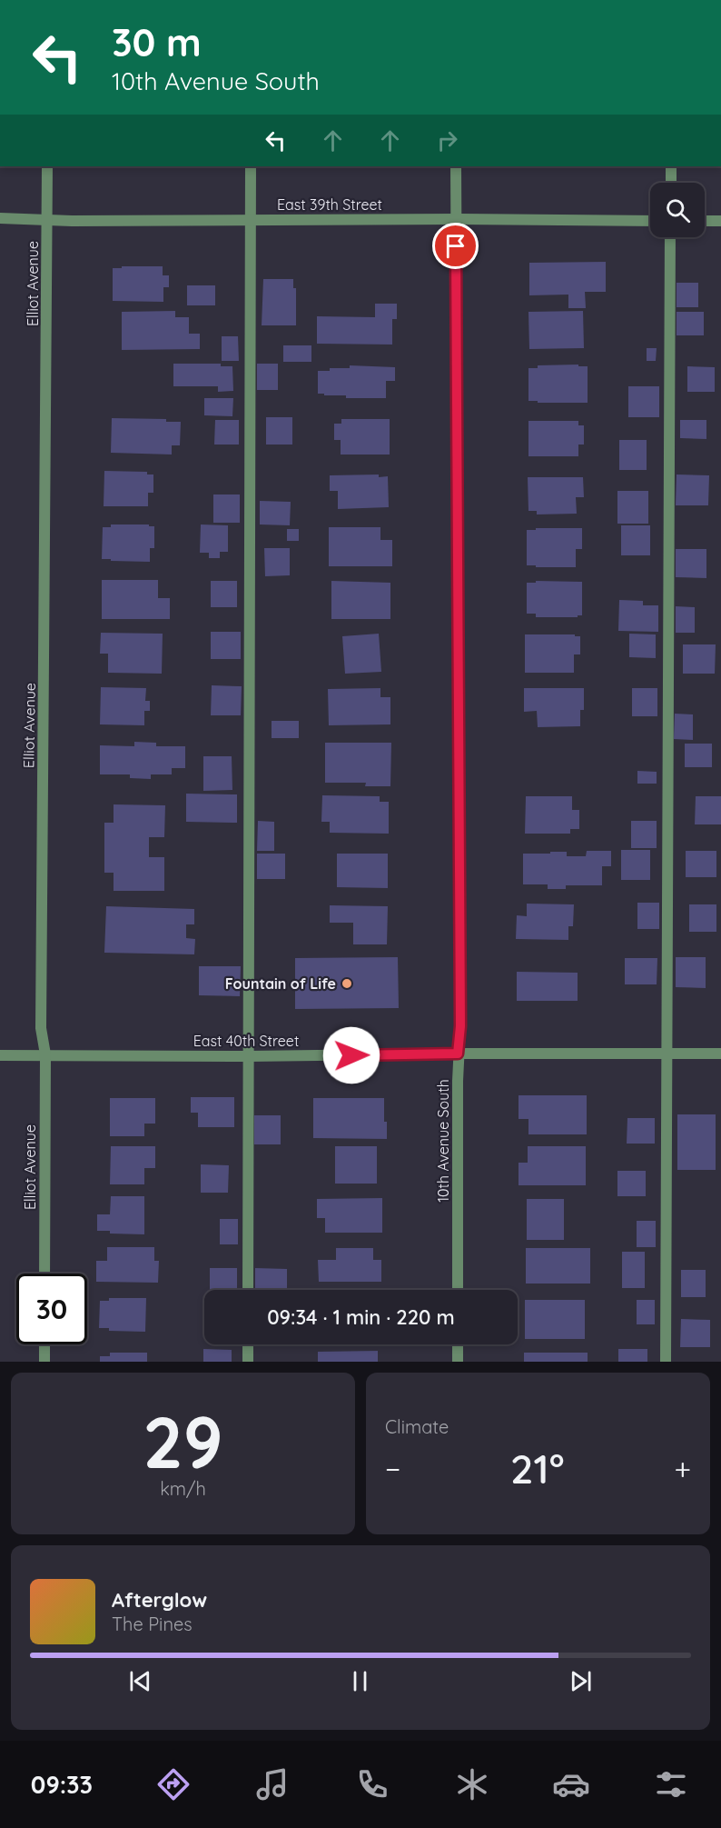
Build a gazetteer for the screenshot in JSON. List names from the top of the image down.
{
  "streets": {
    "street": [
      "East 39th Street",
      "Elliot Avenue",
      "East 40th Street",
      "10th Avenue South"
    ]
  },
  "crossings": [
    ["East 39th Street", "Elliot Avenue"],
    ["East 39th Street", "10th Avenue South"],
    ["Elliot Avenue", "East 40th Street"],
    ["East 40th Street", "10th Avenue South"]
  ],
  "places": ["Fountain of Life"],
  "page": {
    "turn": ["30 m", "10th Avenue South"],
    "limit": "30",
    "trip": "09:34 · 1 min · 220 m",
    "tile": [
      ["29", "km/h"],
      "Climate"
    ],
    "heat": ["−", "21°", "+"],
    "song": ["Afterglow", "The Pines"],
    "tabs": "09:33"
  }
}
